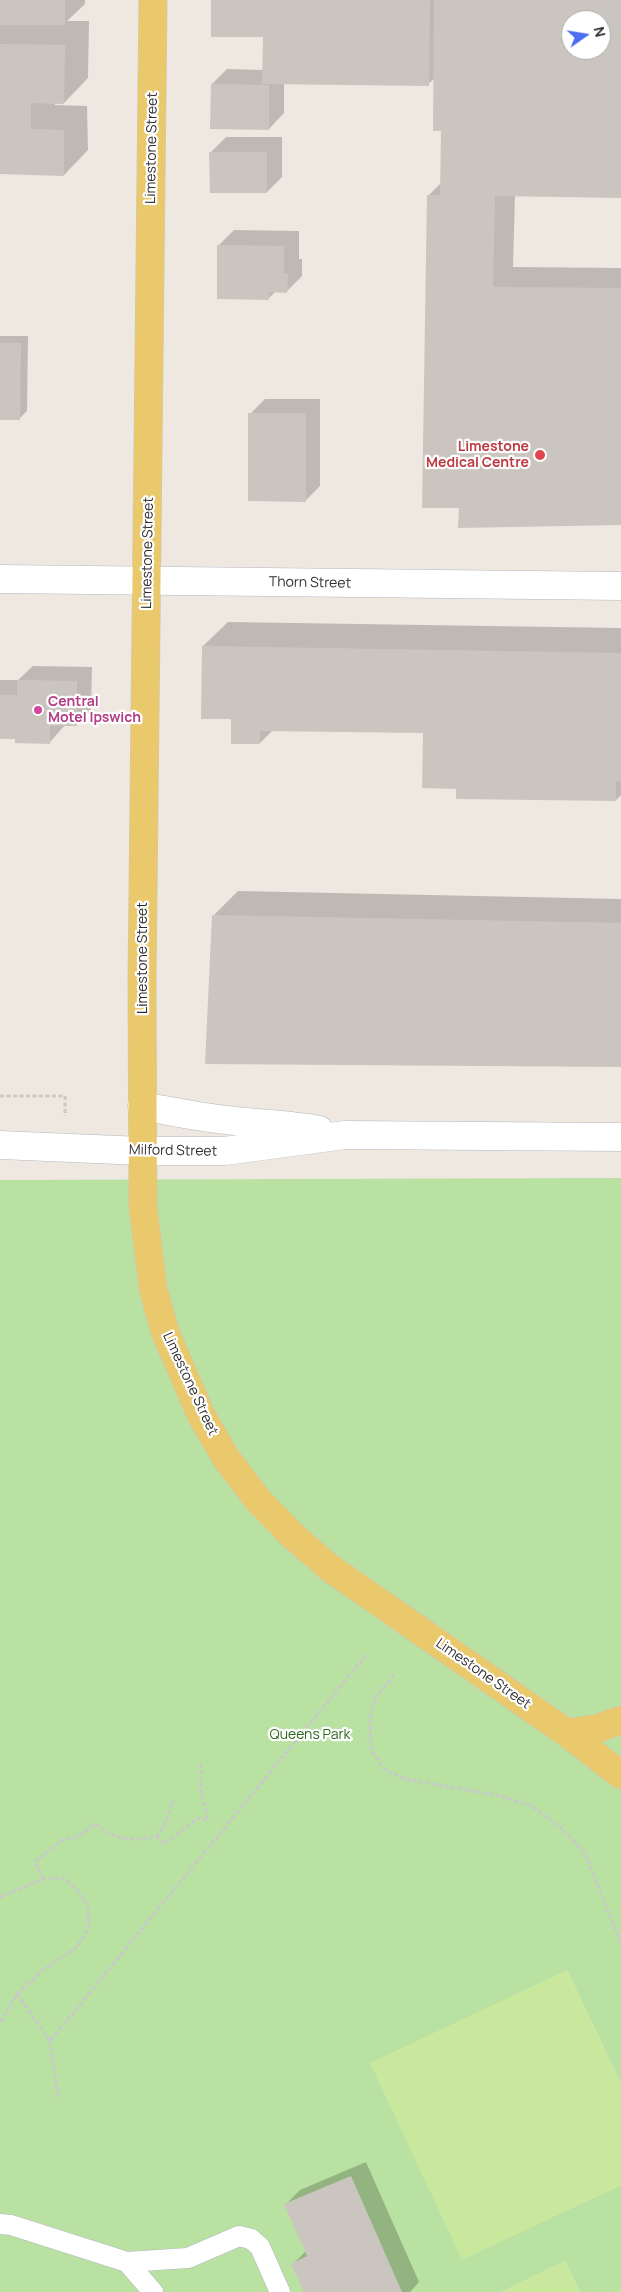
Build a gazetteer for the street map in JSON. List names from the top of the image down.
{
  "streets": {
    "main road": ["Limestone Street"],
    "street": ["Thorn Street", "Milford Street"]
  },
  "crossings": [
    ["Limestone Street", "Thorn Street"],
    ["Limestone Street", "Milford Street"]
  ],
  "parks": ["Queens Park"],
  "places": ["Limestone Medical Centre", "Central Motel Ipswich"],
  "north": "right"
}
